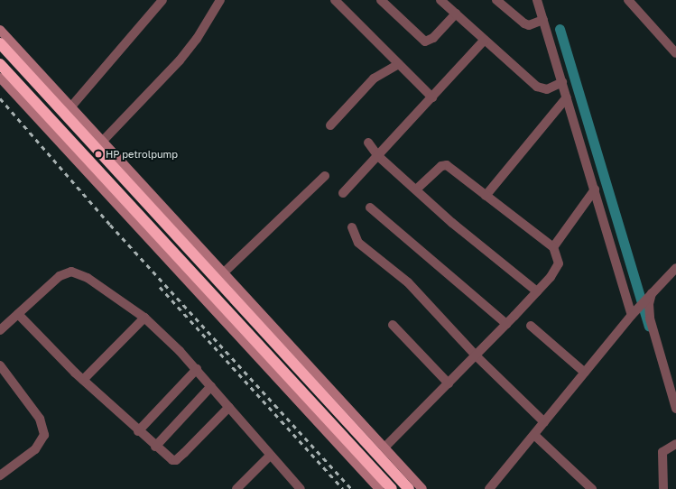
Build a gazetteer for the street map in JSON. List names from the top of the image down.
{
  "places": ["HP petrolpump"]
}
